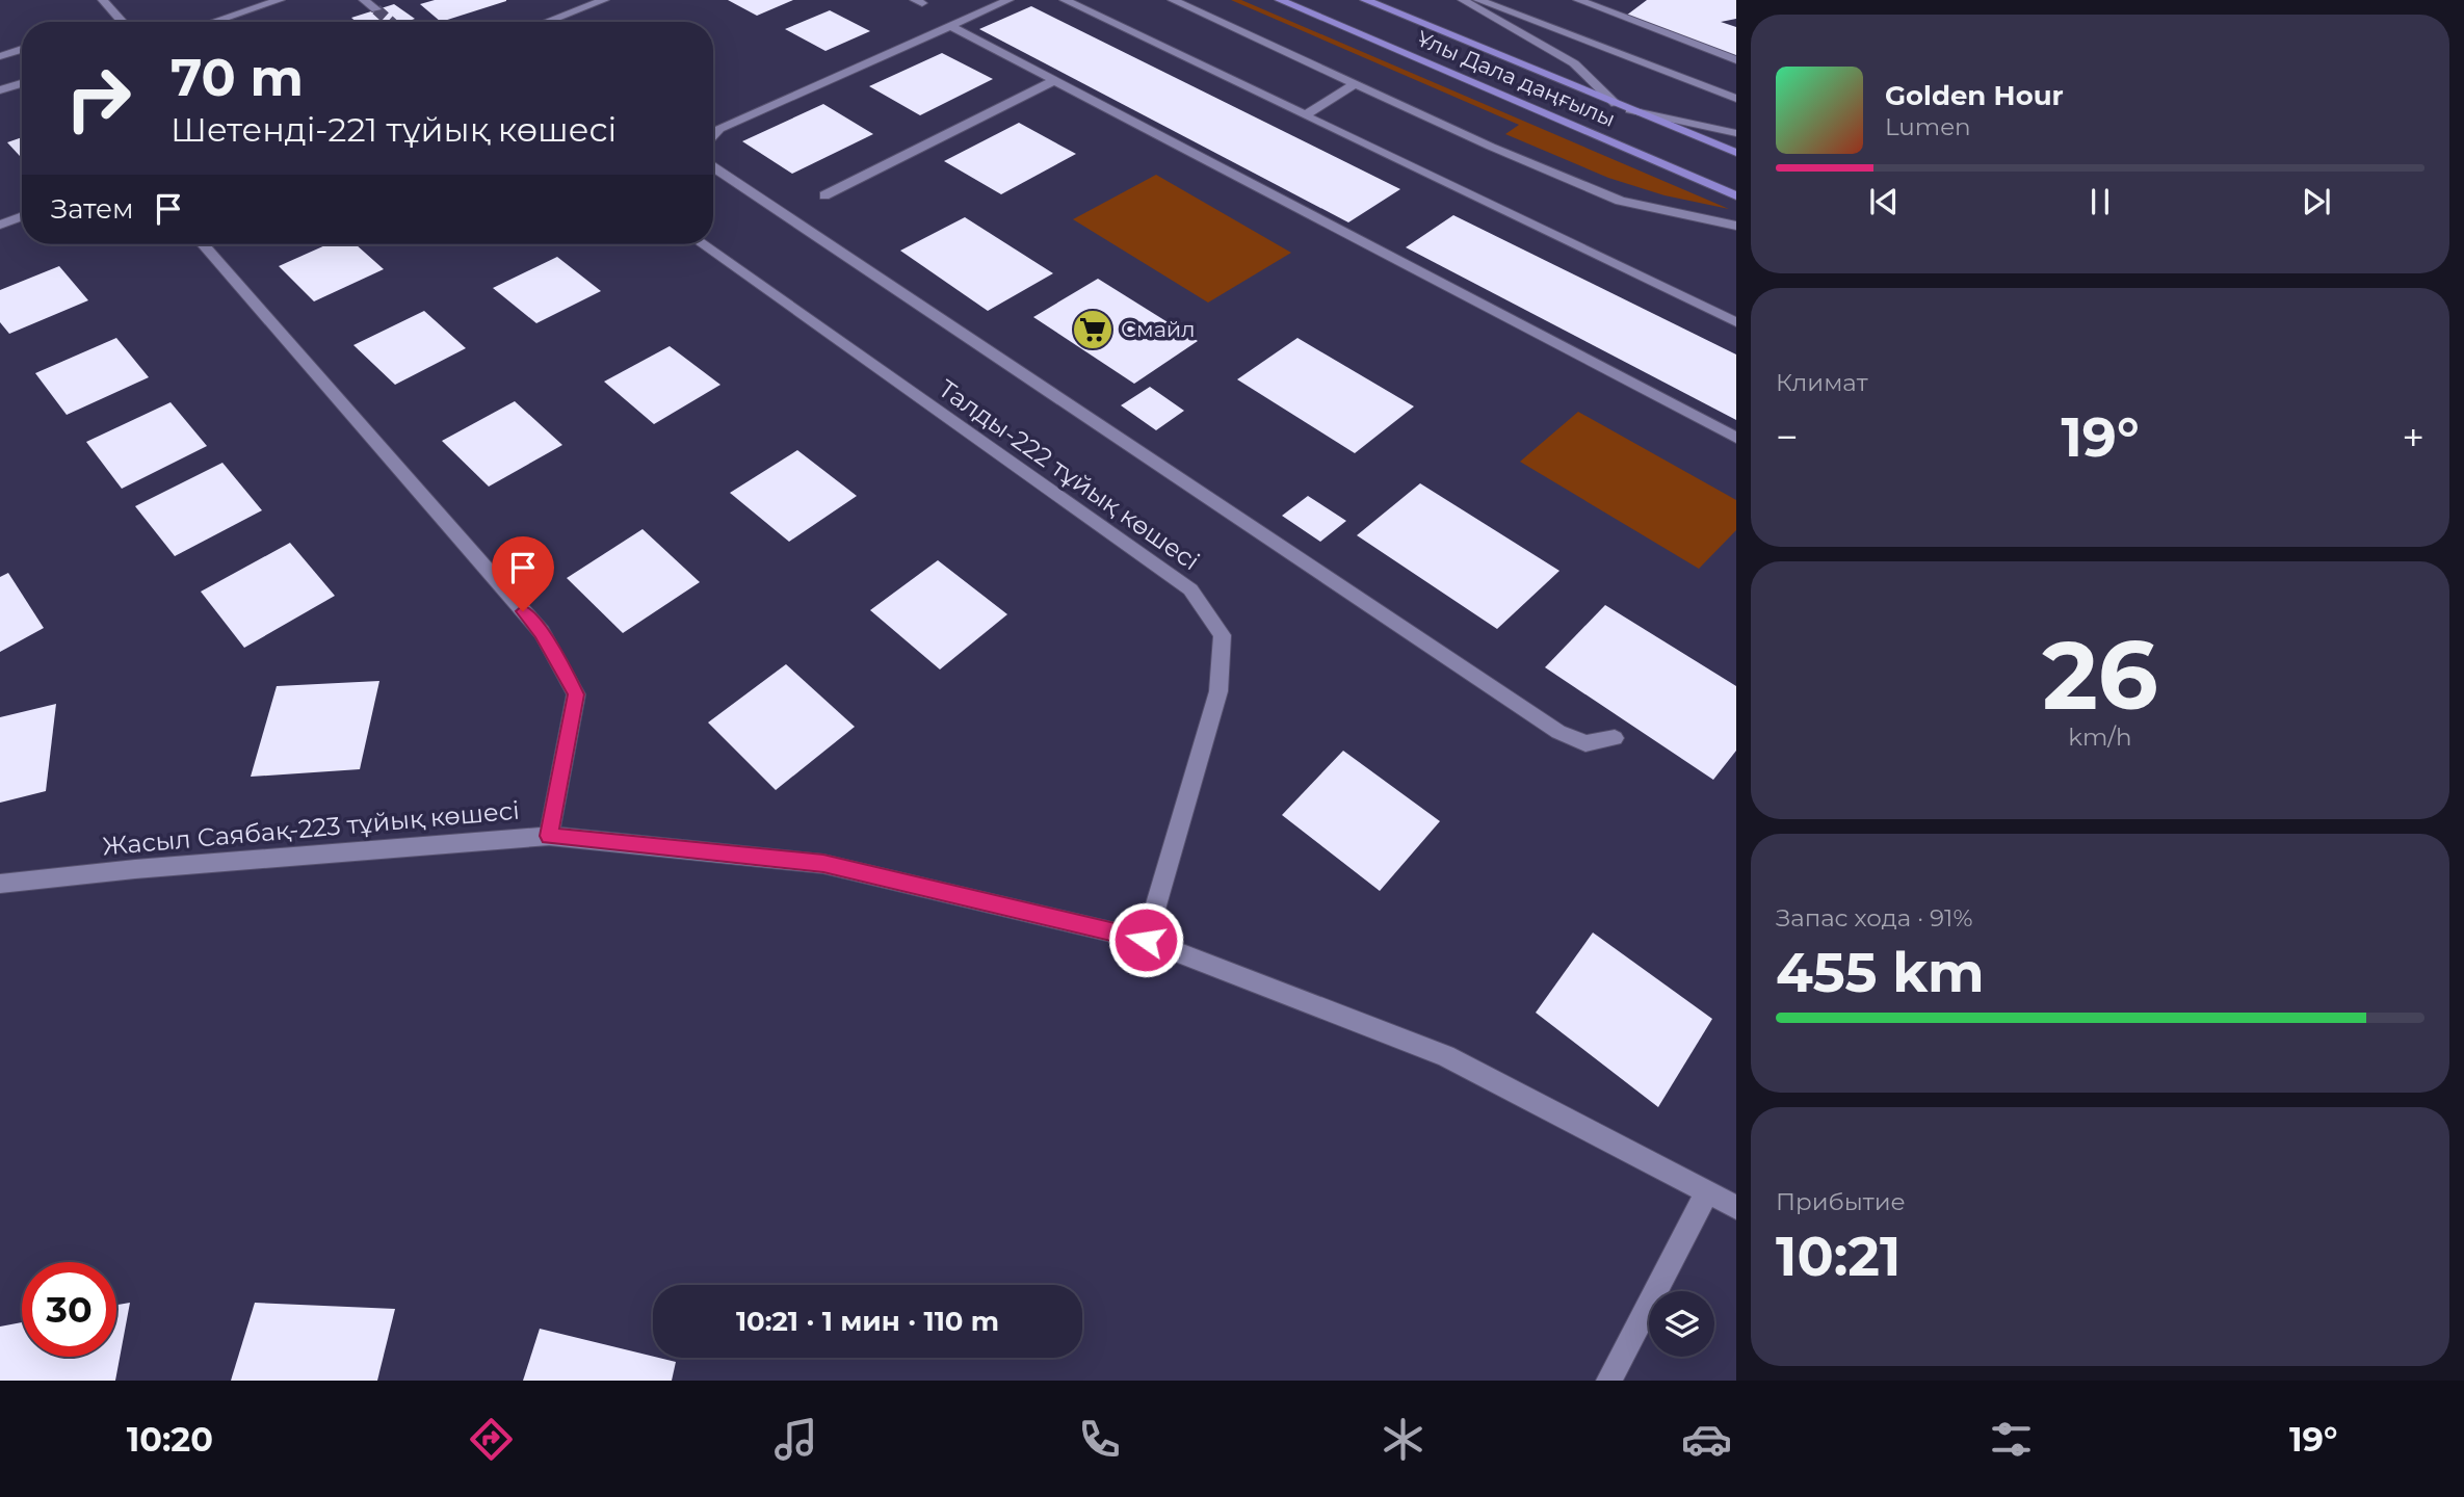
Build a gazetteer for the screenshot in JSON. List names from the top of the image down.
{
  "streets": {
    "main road": ["Ұлы Дала даңғылы"],
    "street": ["Талды-222 тұйық көшесі", "Жасыл Саябақ-223 тұйық көшесі"]
  },
  "crossings": [
    ["Талды-222 тұйық көшесі", "Жасыл Саябақ-223 тұйық көшесі"]
  ],
  "places": {
    "supermarket": ["Смайл"]
  },
  "page": {
    "turn": ["70 m", "Шетенді-221 тұйық көшесі"],
    "song": ["Golden Hour", "Lumen"],
    "then": "Затем",
    "tile": [
      "Климат",
      ["26", "km/h"],
      ["Запас хода · 91%", "455 km"],
      ["Прибытие", "10:21"]
    ],
    "heat": ["−", "19°", "+"],
    "limit": "30",
    "trip": "10:21 · 1 мин · 110 m",
    "tabs": ["10:20", "19°"]
  }
}
